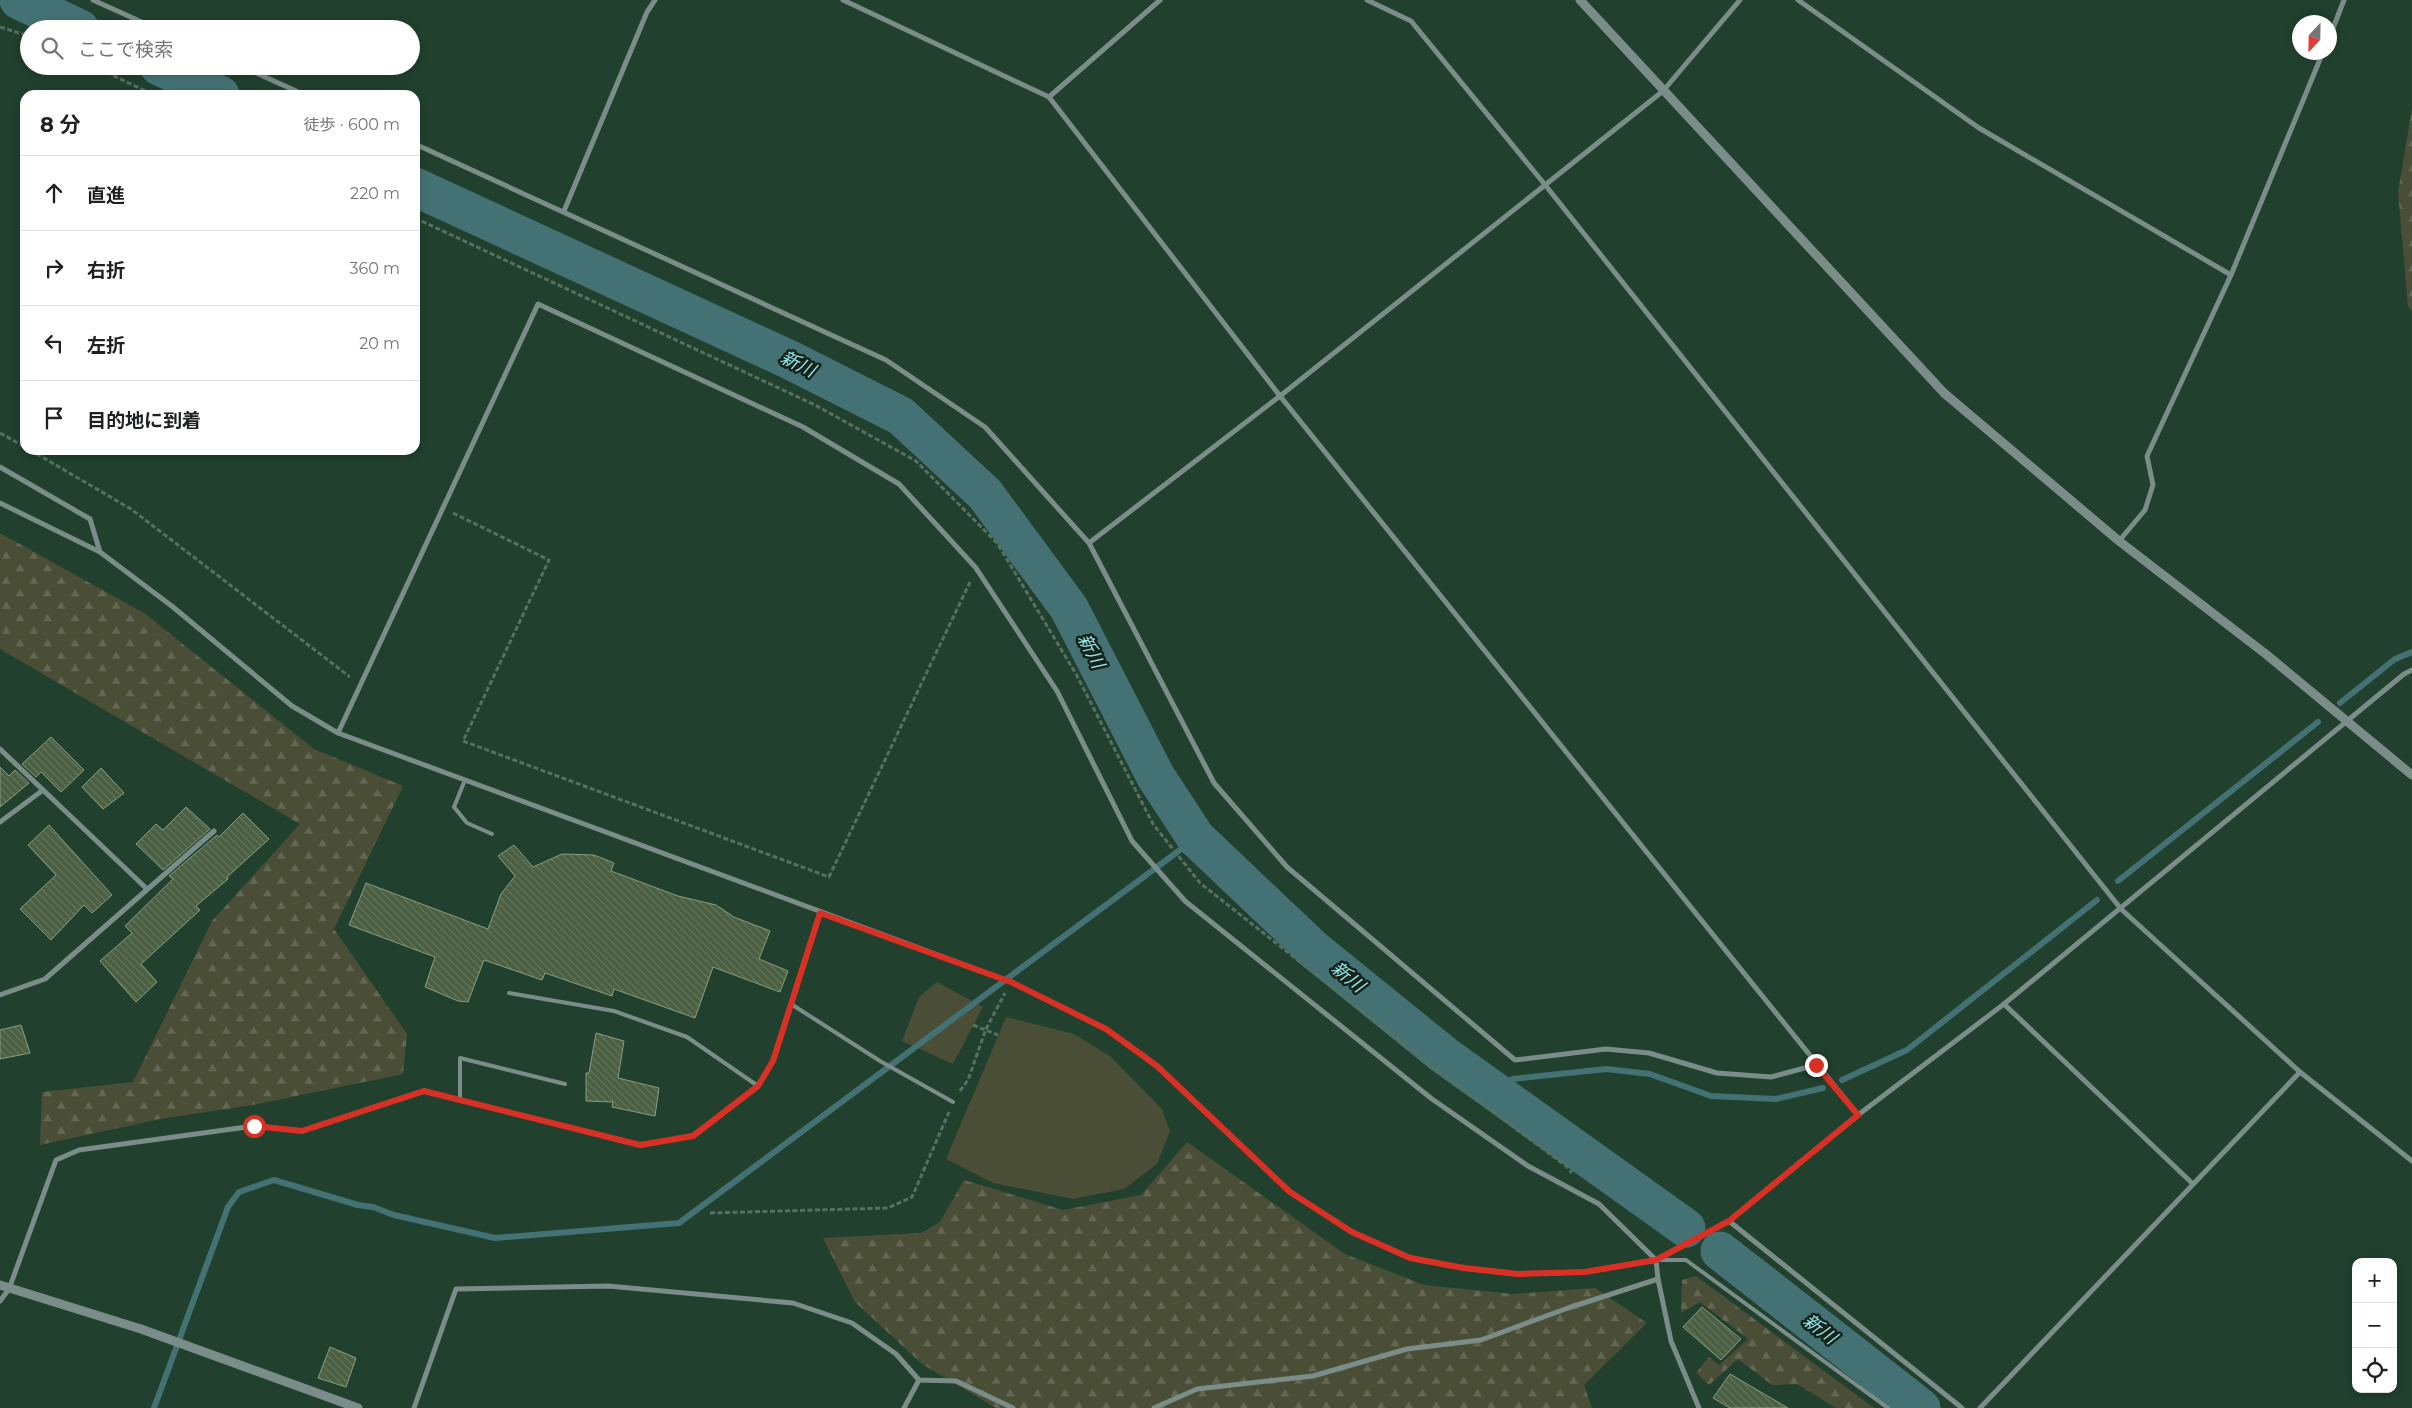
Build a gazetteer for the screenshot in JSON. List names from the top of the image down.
{
  "water": ["新川"],
  "north": "bottom",
  "page": {
    "search": "ここで検索",
    "heading": ["8 分", "徒歩 · 600 m"],
    "list": [
      ["直進", "220 m"],
      ["右折", "360 m"],
      ["左折", "20 m"],
      "目的地に到着"
    ],
    "map_buttons": ["+", "−"]
  }
}
